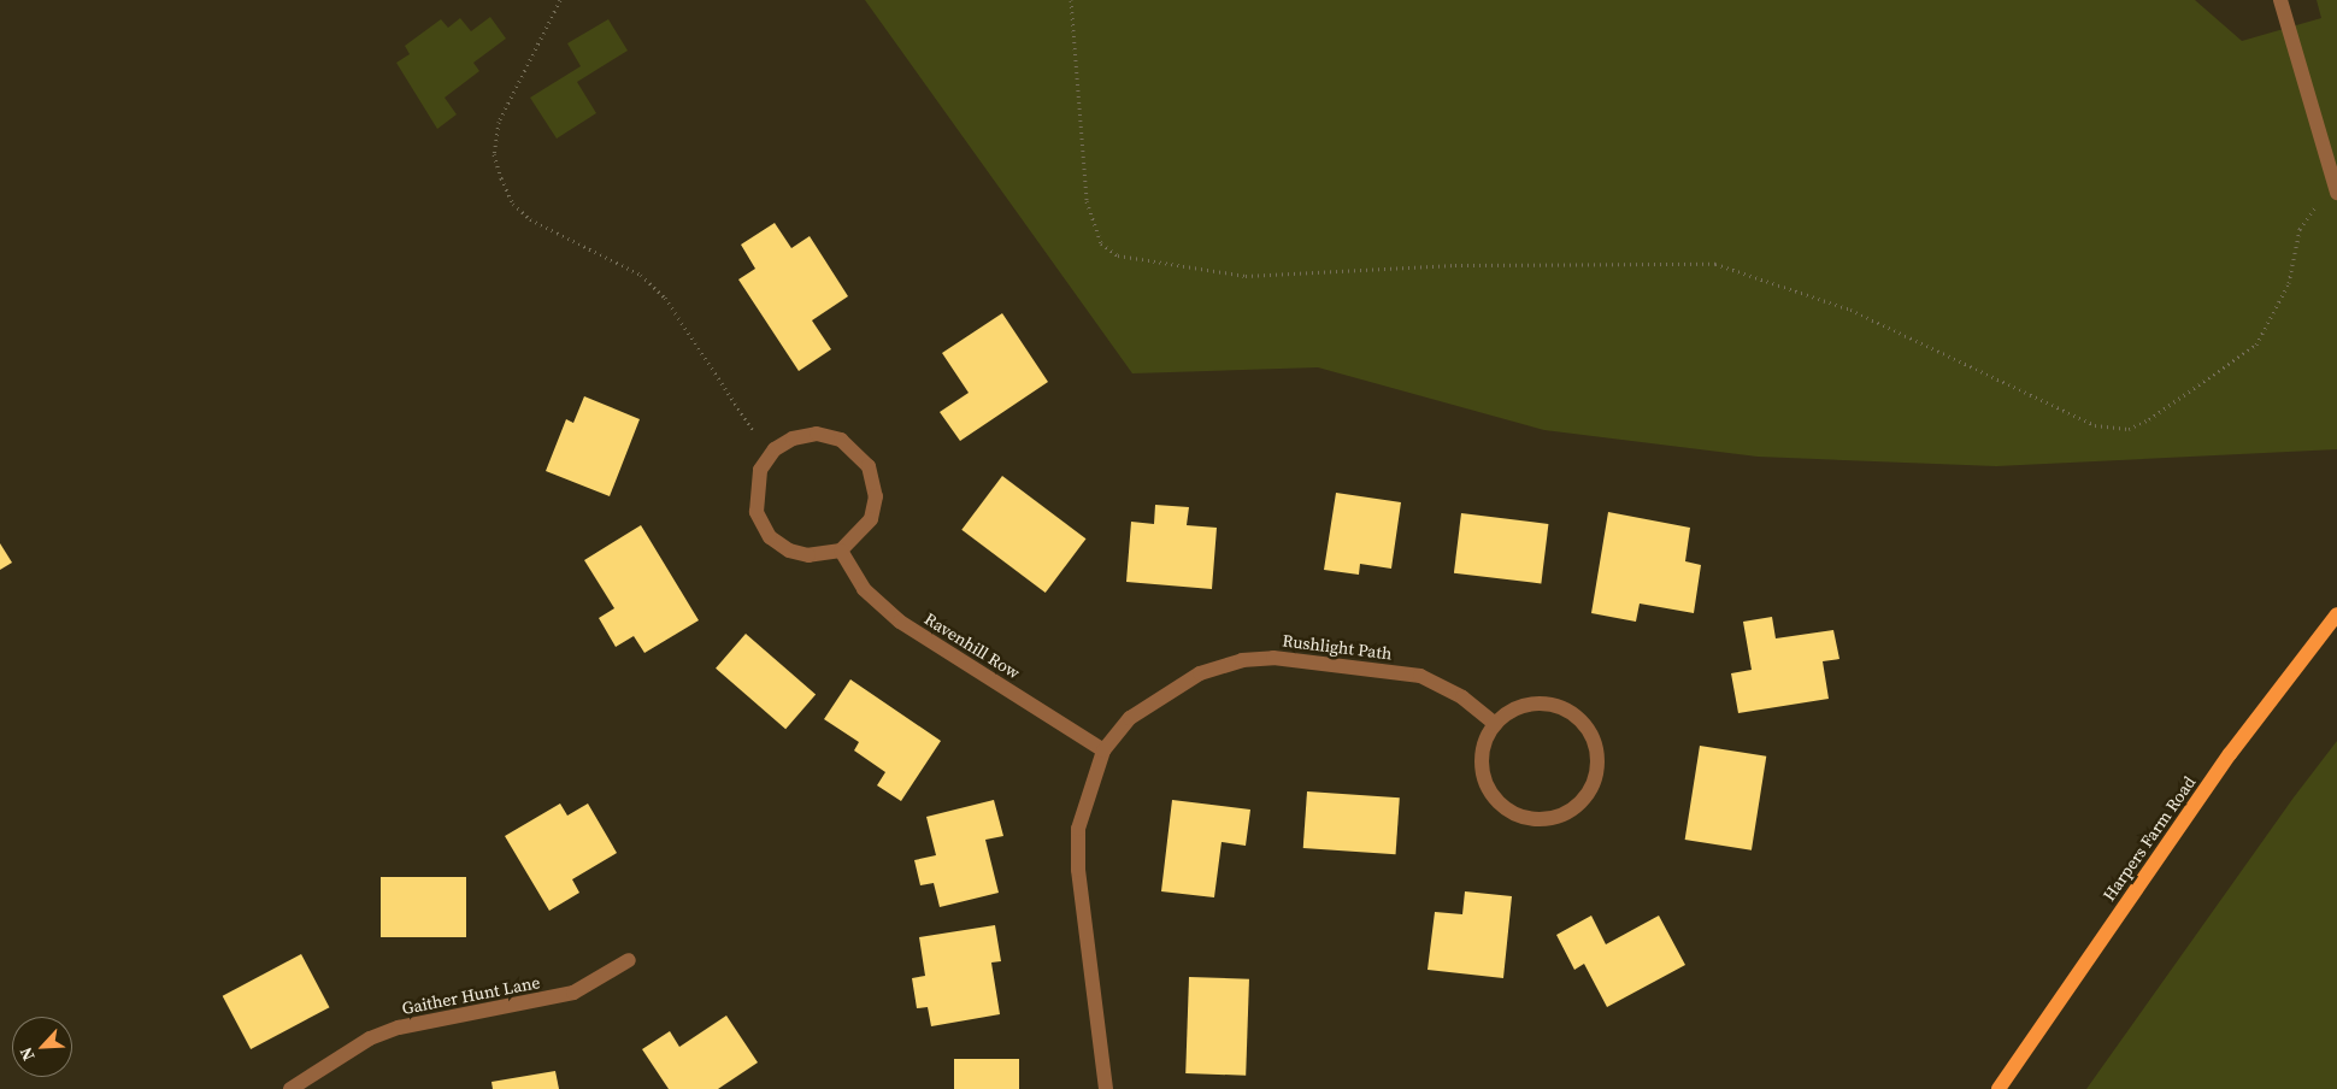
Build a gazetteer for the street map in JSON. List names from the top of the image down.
{
  "streets": {
    "main road": ["Harpers Farm Road"],
    "street": ["Ravenhill Row", "Rushlight Path", "Gaither Hunt Lane"]
  },
  "crossings": [
    ["Ravenhill Row", "Rushlight Path"]
  ],
  "north": "bottom left"
}
